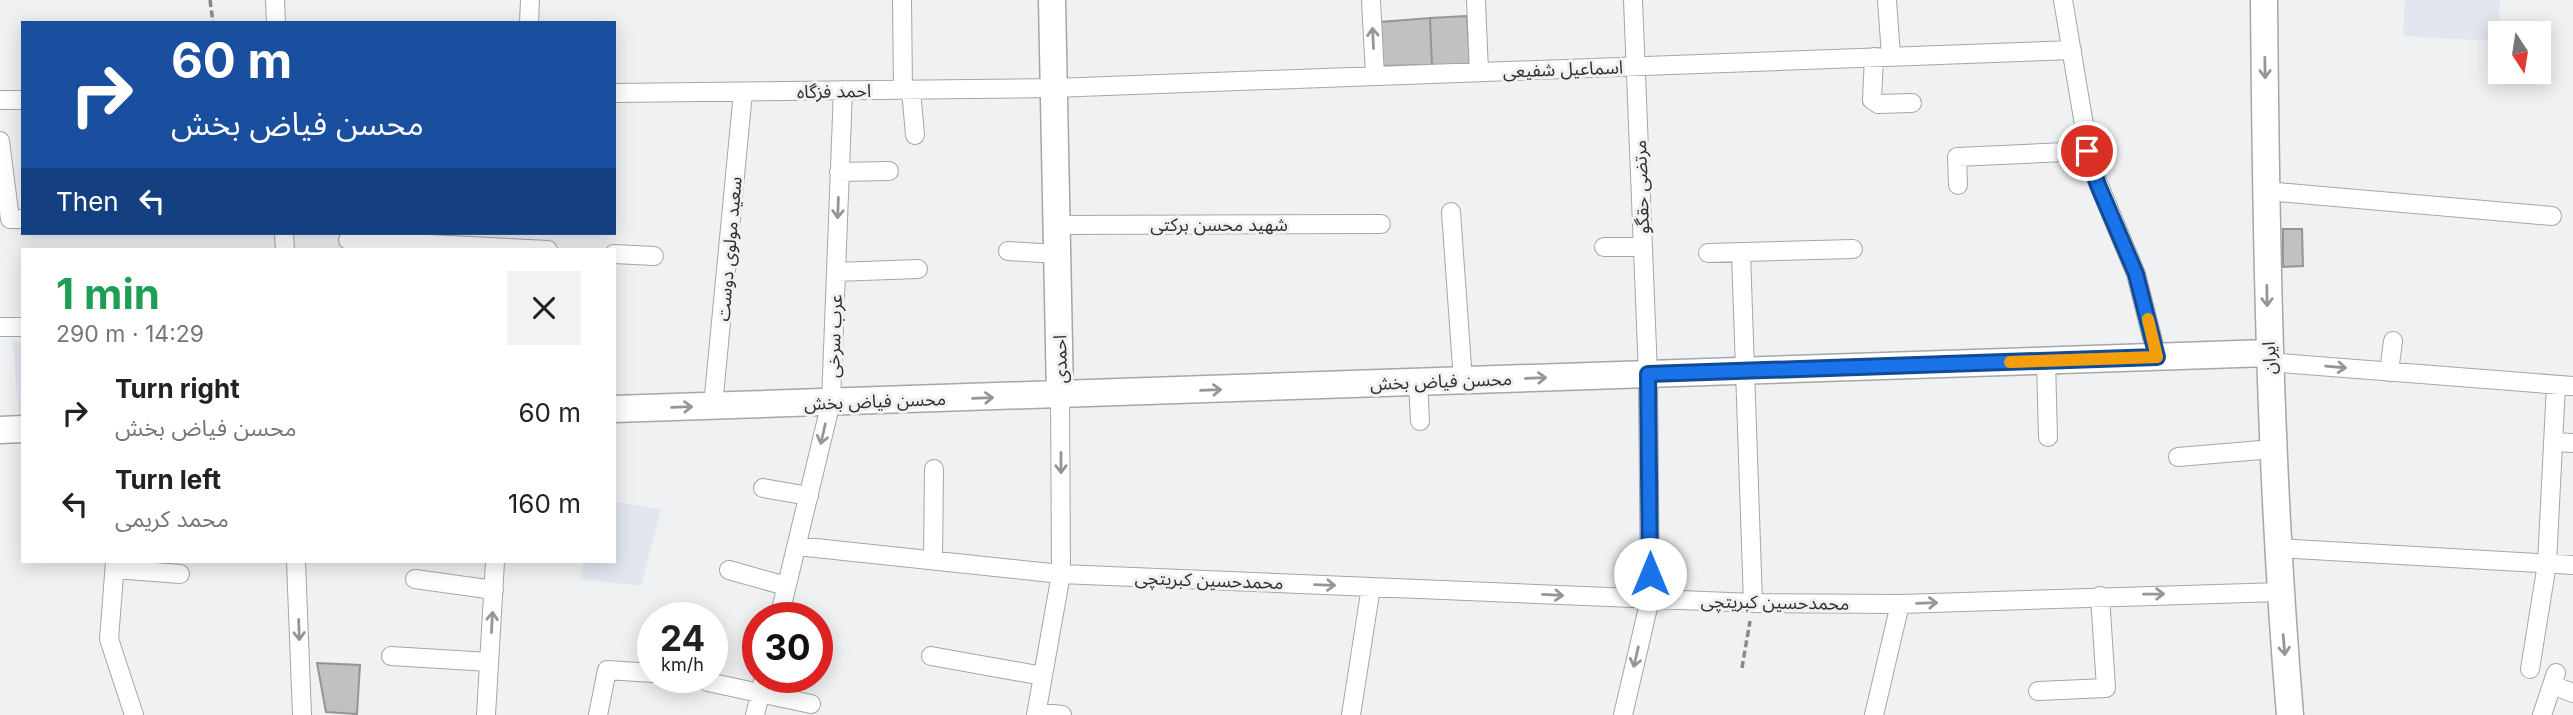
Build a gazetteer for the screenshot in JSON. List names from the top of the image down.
{
  "streets": {
    "street": [
      "اسماعیل شفیعی",
      "احمد فزگاه",
      "مرتضی حقگو",
      "شهید محسن برکتی",
      "سعید مولوی دوست",
      "عرب سرخی",
      "ایران",
      "احمدی",
      "محسن فیاض بخش",
      "محمدحسین کبریتچی"
    ]
  },
  "crossings": [
    ["اسماعیل شفیعی", "احمد فزگاه"],
    ["اسماعیل شفیعی", "مرتضی حقگو"],
    ["اسماعیل شفیعی", "احمدی"],
    ["احمد فزگاه", "سعید مولوی دوست"],
    ["احمد فزگاه", "عرب سرخی"],
    ["احمد فزگاه", "احمدی"],
    ["مرتضی حقگو", "محسن فیاض بخش"],
    ["مرتضی حقگو", "محمدحسین کبریتچی"],
    ["شهید محسن برکتی", "احمدی"],
    ["سعید مولوی دوست", "محسن فیاض بخش"],
    ["عرب سرخی", "محسن فیاض بخش"],
    ["عرب سرخی", "محمدحسین کبریتچی"],
    ["ایران", "محسن فیاض بخش"],
    ["ایران", "محمدحسین کبریتچی"],
    ["احمدی", "محسن فیاض بخش"],
    ["احمدی", "محمدحسین کبریتچی"]
  ],
  "one_way": ["عرب سرخی", "محسن فیاض بخش", "محمدحسین کبریتچی"],
  "north": "bottom",
  "page": {
    "turn": ["60 m", "محسن فیاض بخش"],
    "then": "Then",
    "heading": ["1 min", "290 m · 14:29"],
    "list": [
      {
        "name": "Turn right",
        "note": "محسن فیاض بخش",
        "value": "60 m"
      },
      {
        "name": "Turn left",
        "note": "محمد کریمی",
        "value": "160 m"
      }
    ],
    "speed": "24 km/h",
    "limit": "30"
  }
}
